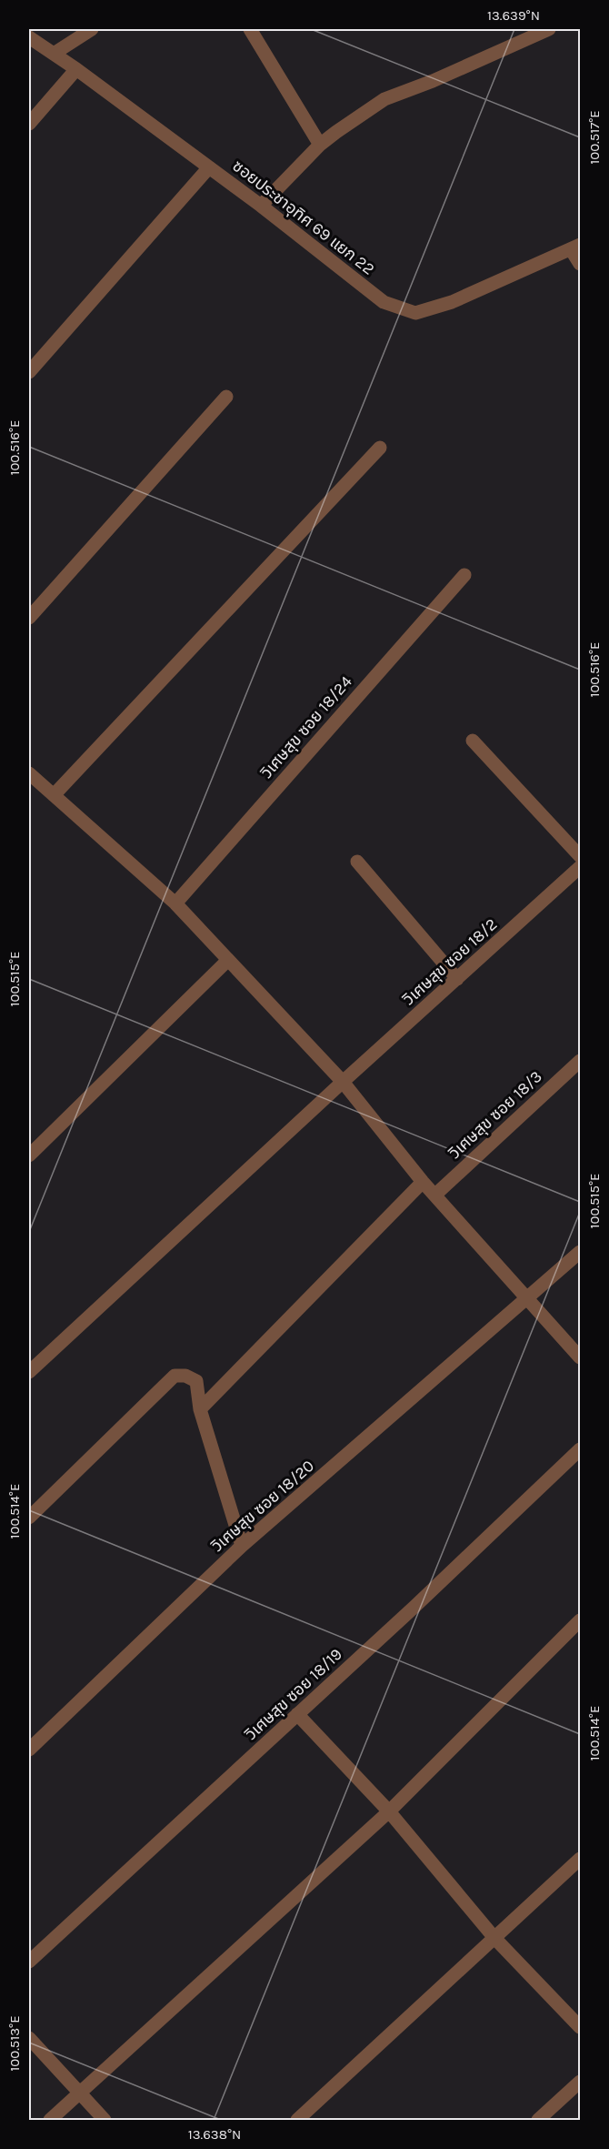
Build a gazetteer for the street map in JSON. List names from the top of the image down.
{
  "streets": {
    "street": [
      "ซอยประชาอุทิศ 69 แยก 22",
      "วิเศษสุข ซอย 18/24",
      "วิเศษสุข ซอย 18/2",
      "วิเศษสุข ซอย 18/3",
      "วิเศษสุข ซอย 18/20",
      "วิเศษสุข ซอย 18/19"
    ]
  },
  "coordinates": [
    "13.639°N",
    "100.517°E",
    "100.516°E",
    "100.515°E",
    "100.514°E",
    "100.513°E",
    "13.638°N"
  ]
}
